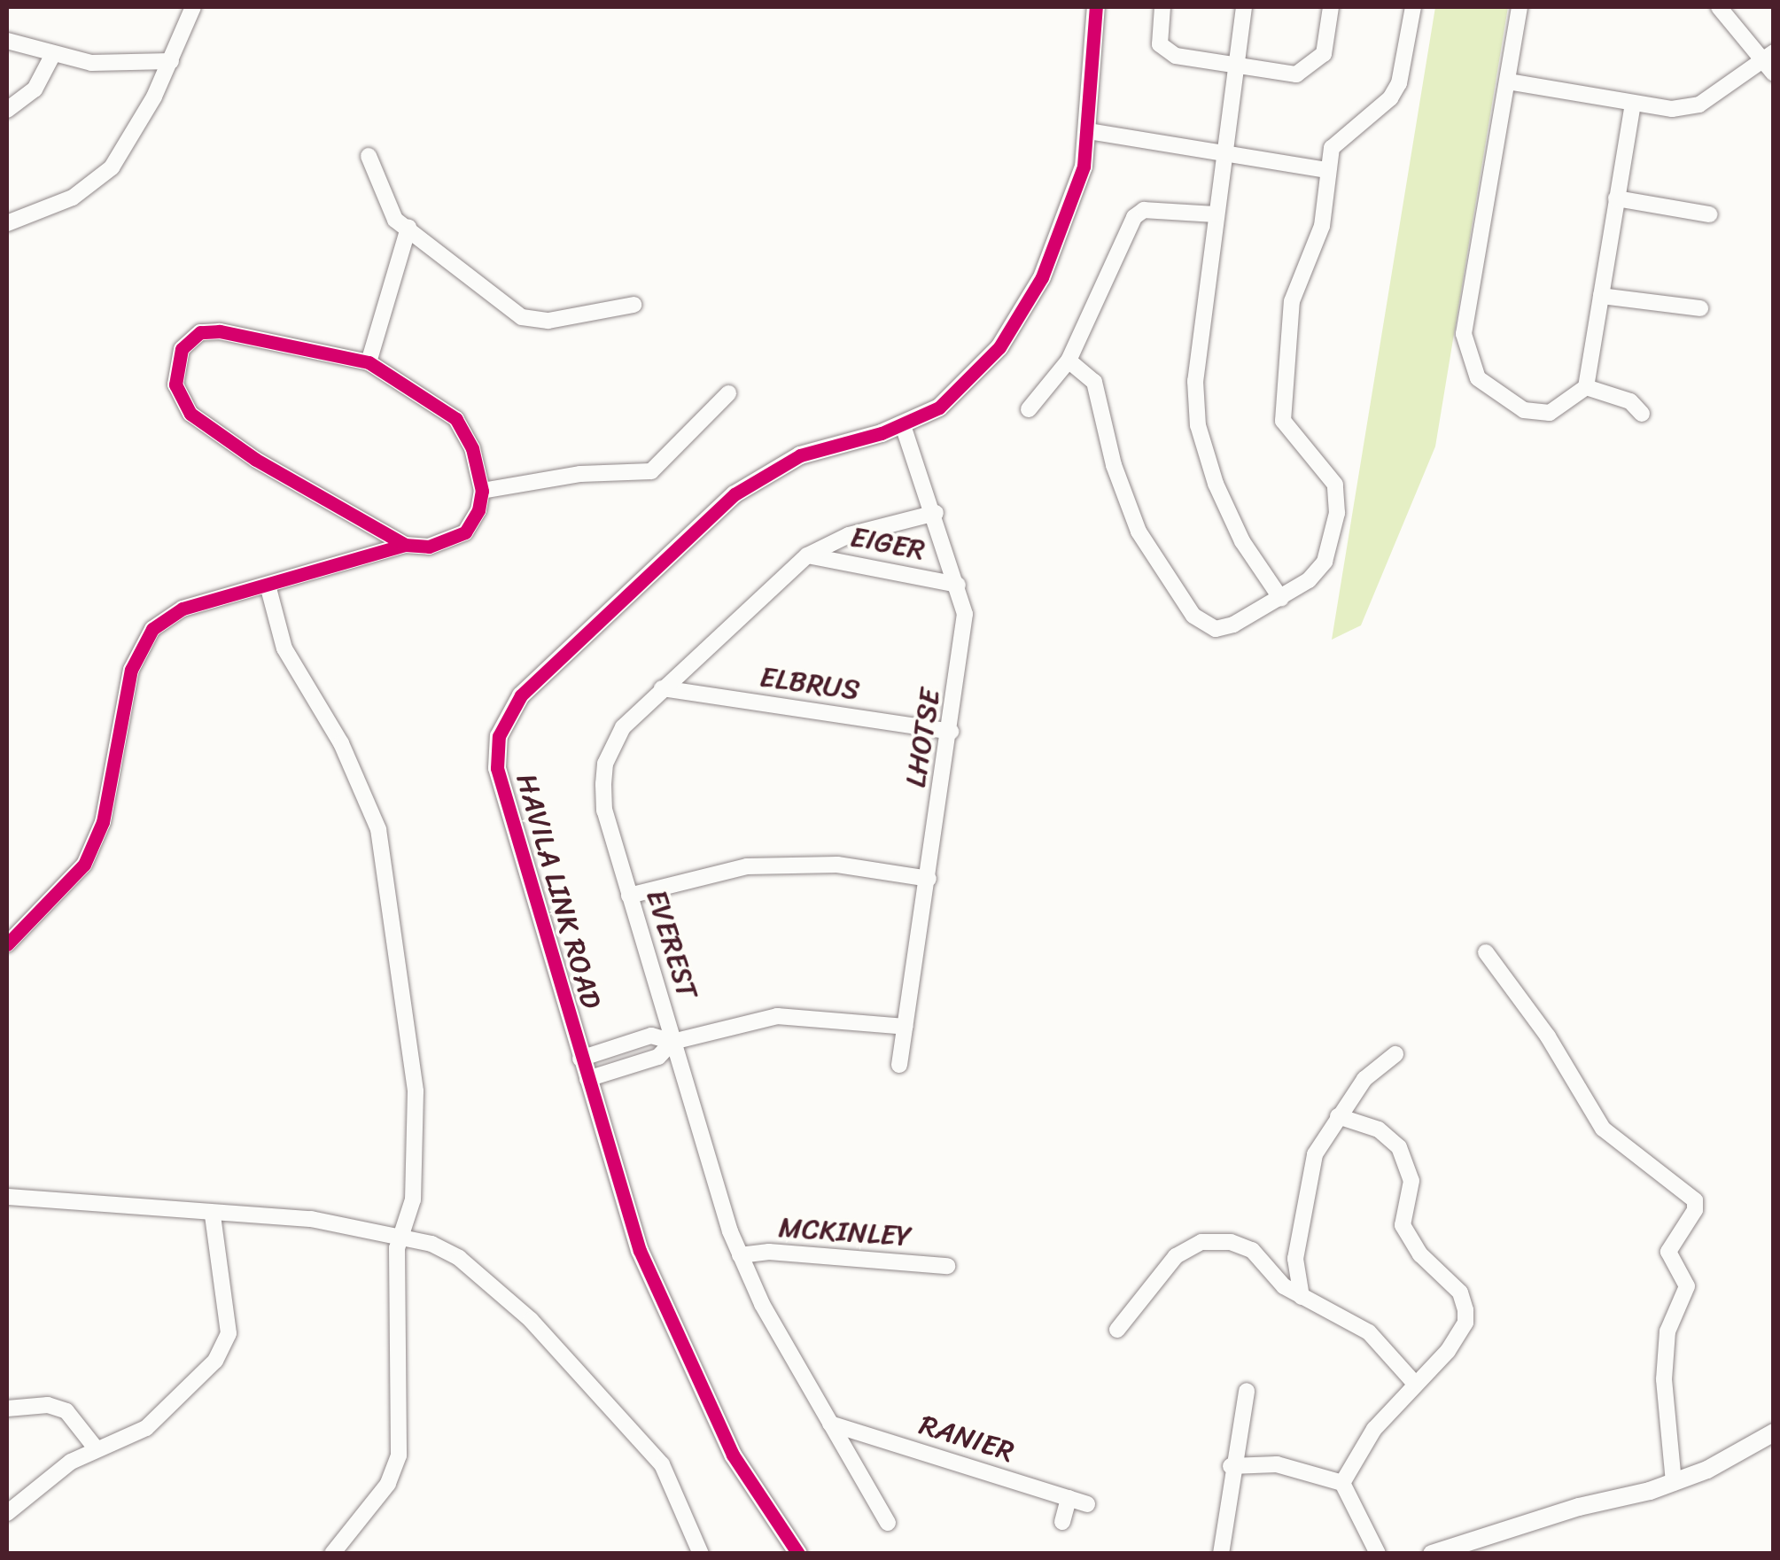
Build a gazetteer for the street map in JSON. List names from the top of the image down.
{
  "streets": {
    "street": [
      "EIGER",
      "ELBRUS",
      "LHOTSE",
      "HAVILA LINK ROAD",
      "EVEREST",
      "MCKINLEY",
      "RANIER"
    ]
  },
  "crossings": [
    ["EIGER", "LHOTSE"],
    ["EIGER", "EVEREST"],
    ["ELBRUS", "LHOTSE"],
    ["ELBRUS", "EVEREST"],
    ["LHOTSE", "HAVILA LINK ROAD"],
    ["LHOTSE", "EVEREST"],
    ["EVEREST", "MCKINLEY"],
    ["EVEREST", "RANIER"]
  ]
}
